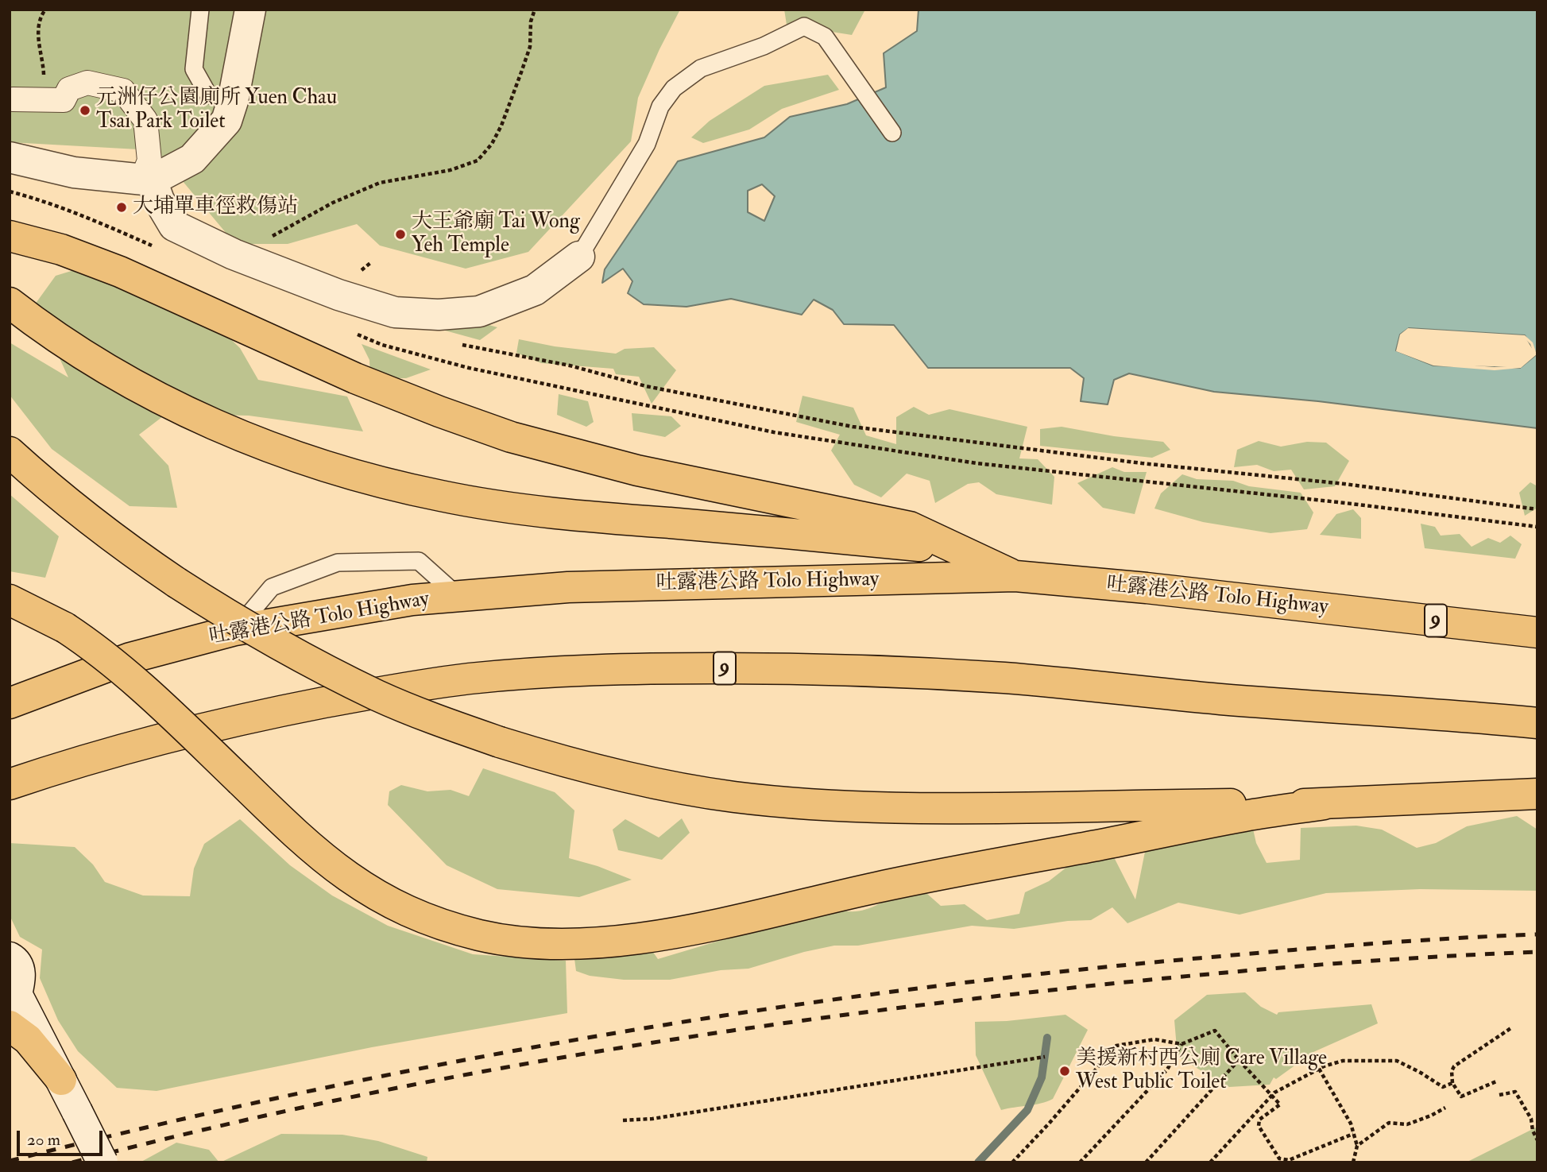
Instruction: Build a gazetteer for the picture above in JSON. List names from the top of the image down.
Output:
{
  "streets": {
    "highway": ["吐露港公路 Tolo Highway", "9"]
  },
  "places": [
    "元洲仔公園廁所 Yuen Chau Tsai Park Toilet",
    "大埔單車徑救傷站",
    "大王爺廟 Tai Wong Yeh Temple",
    "美援新村西公廁 Care Village West Public Toilet"
  ],
  "scale_bar": "20 m"
}
